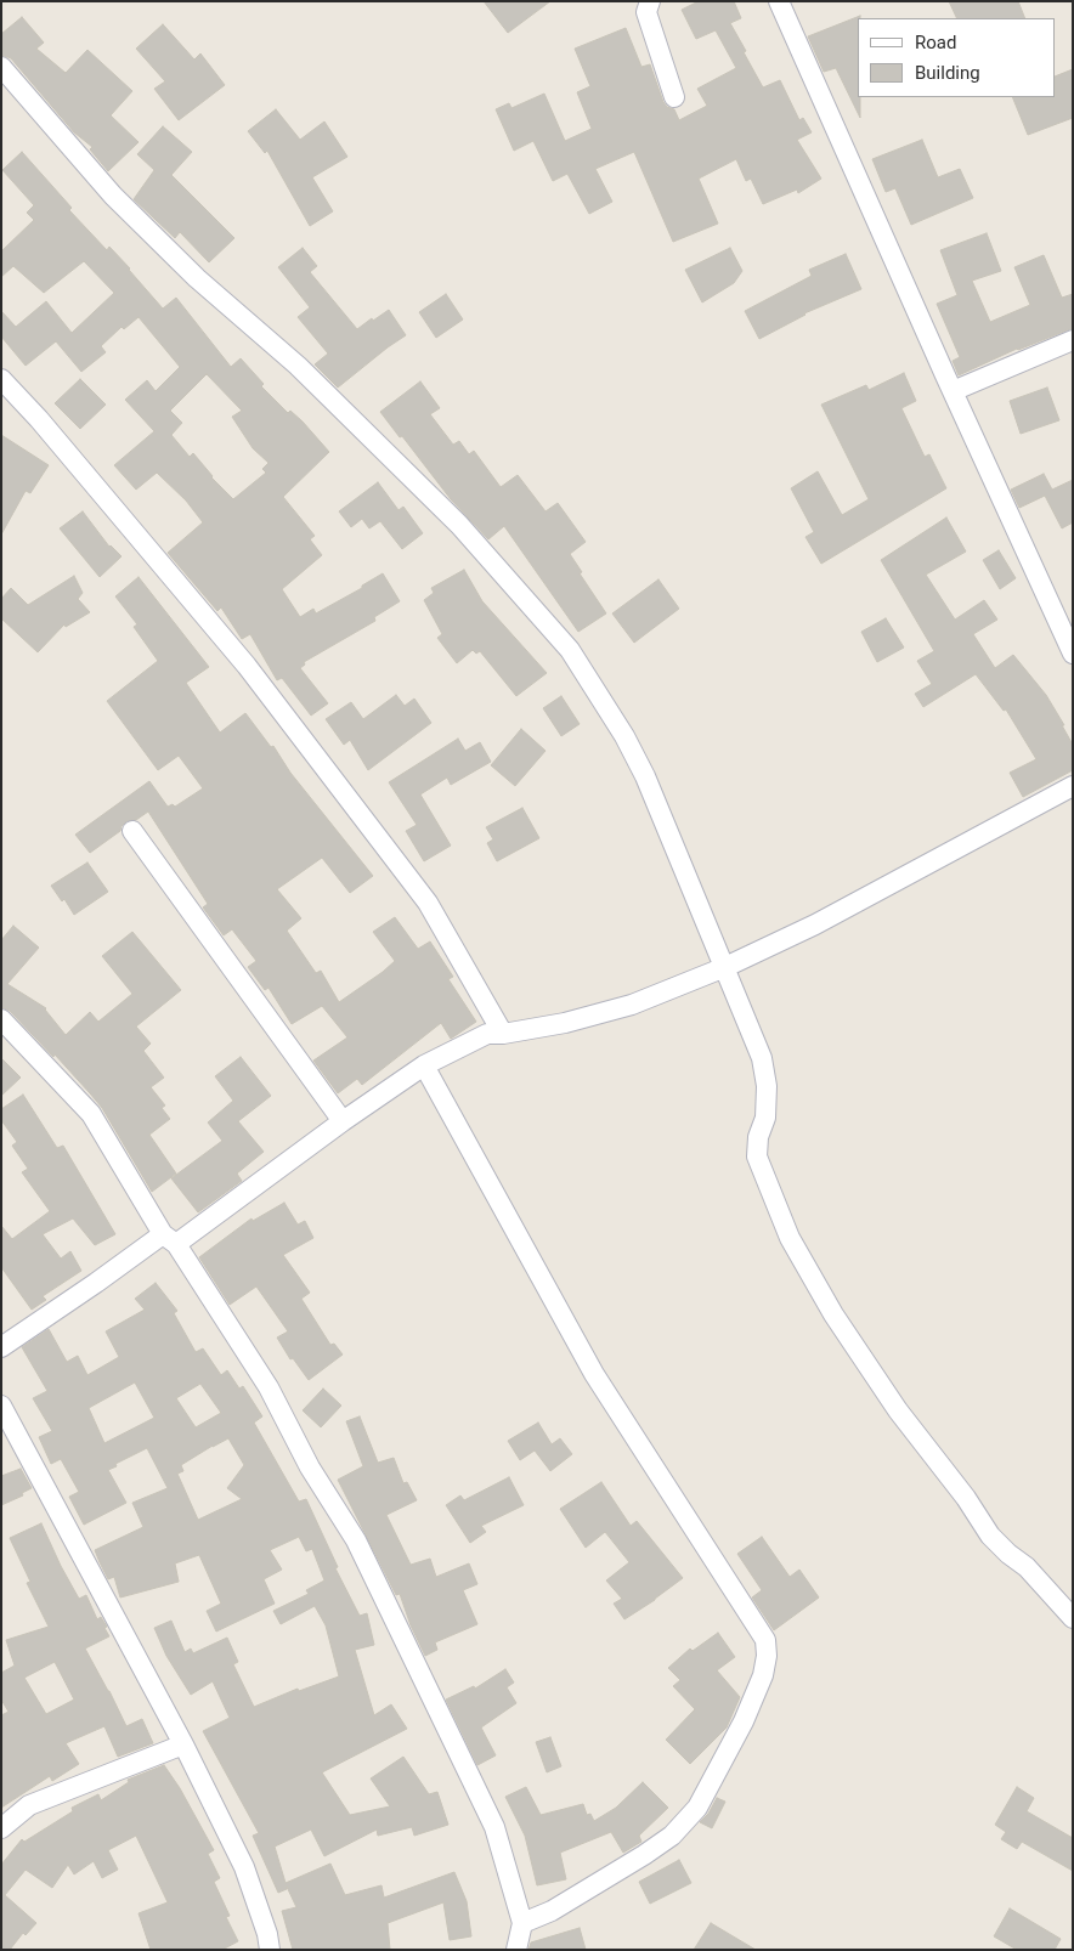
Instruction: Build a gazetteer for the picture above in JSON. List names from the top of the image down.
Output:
{
  "legend": ["Road", "Building"]
}
